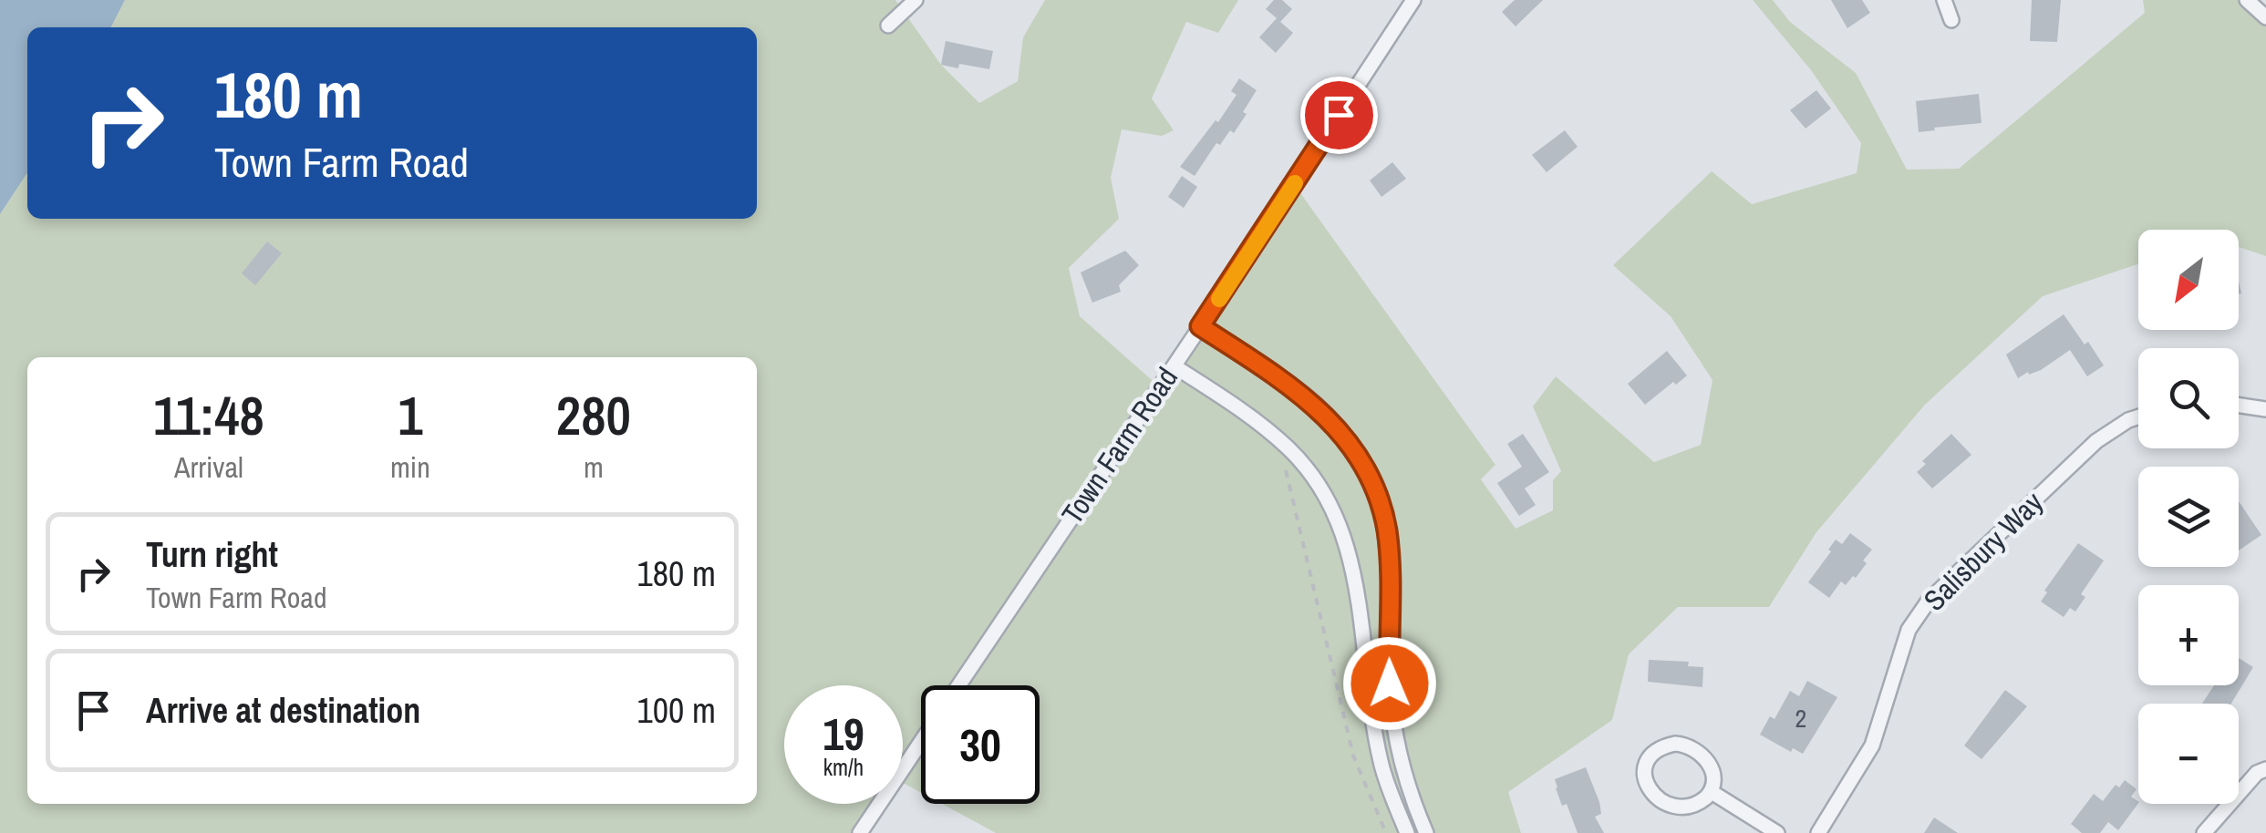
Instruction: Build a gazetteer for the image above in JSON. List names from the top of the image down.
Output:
{
  "streets": {
    "street": ["Town Farm Road", "Salisbury Way"]
  },
  "house_numbers": ["2"],
  "north": "bottom left",
  "page": {
    "turn": ["180 m", "Town Farm Road"],
    "map_buttons": ["+", "−"],
    "eta": [
      "11:48",
      "Arrival",
      "1",
      "min",
      "280",
      "m"
    ],
    "list": [
      {
        "name": "Turn right",
        "note": "Town Farm Road",
        "value": "180 m"
      },
      {
        "name": "Arrive at destination",
        "value": "100 m"
      }
    ],
    "speed": "19 km/h",
    "limit": "30"
  }
}
